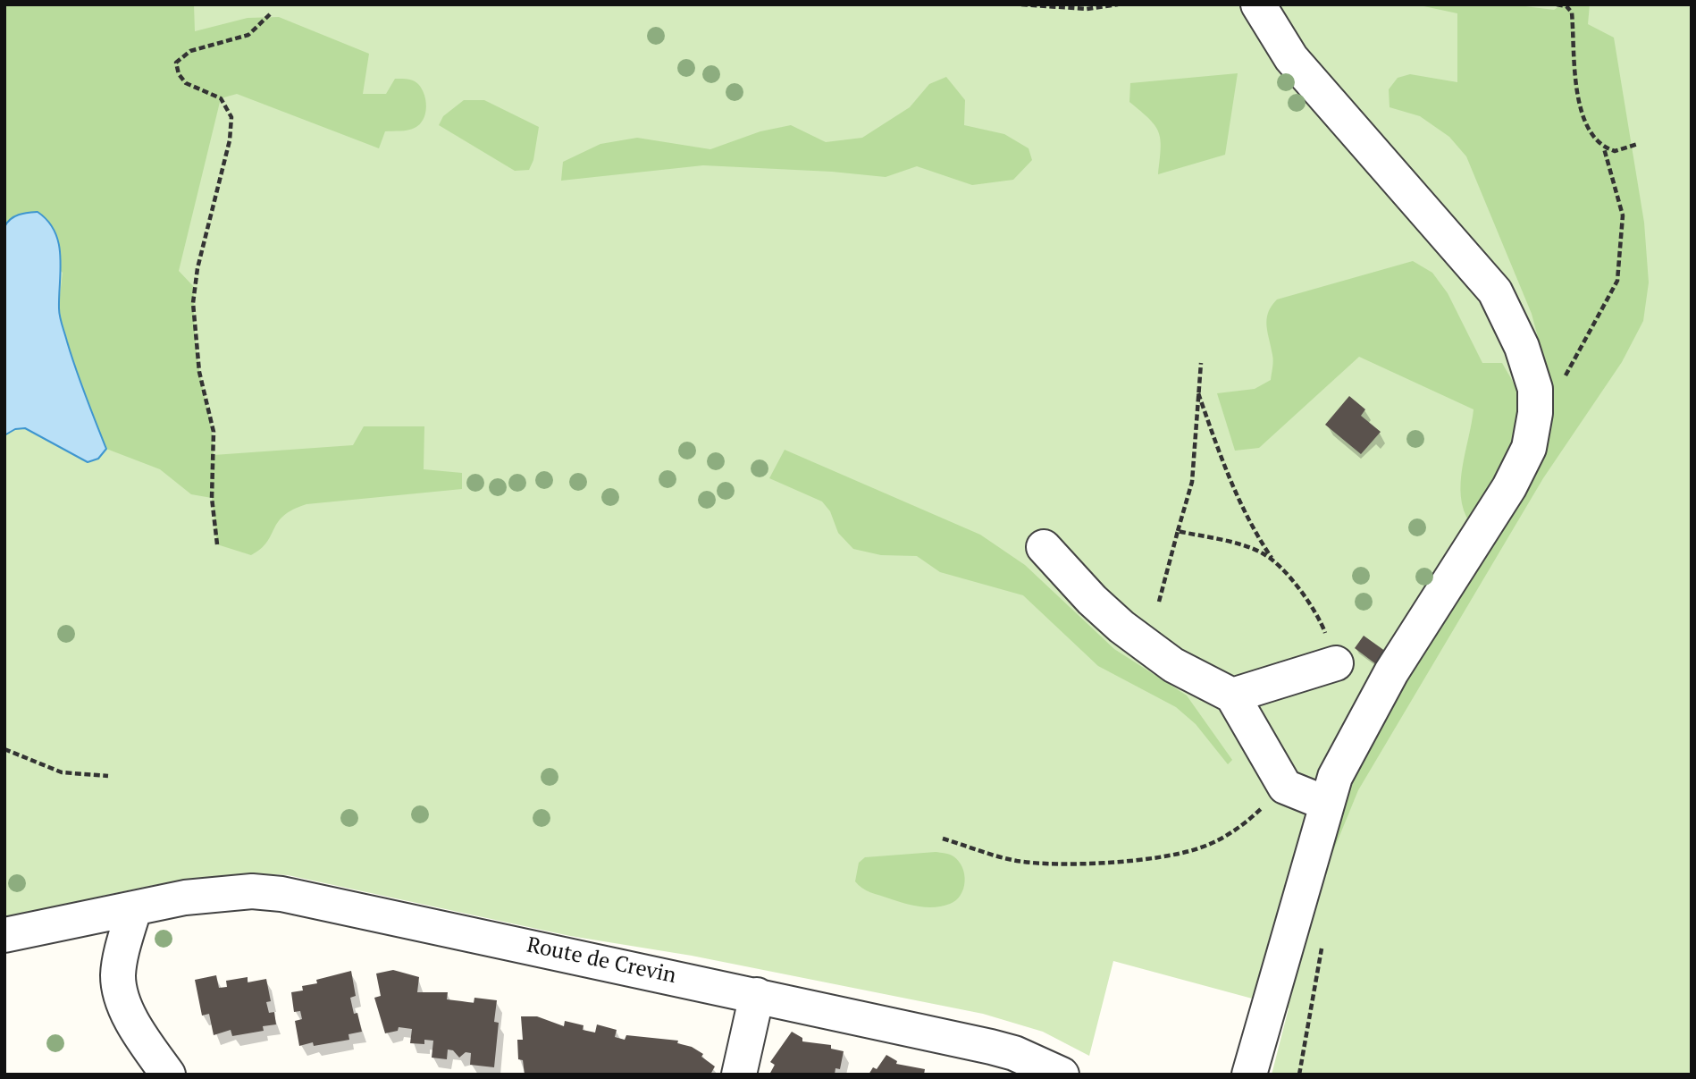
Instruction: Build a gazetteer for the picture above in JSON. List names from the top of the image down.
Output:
{
  "streets": {
    "street": ["Route de Crevin"]
  }
}
